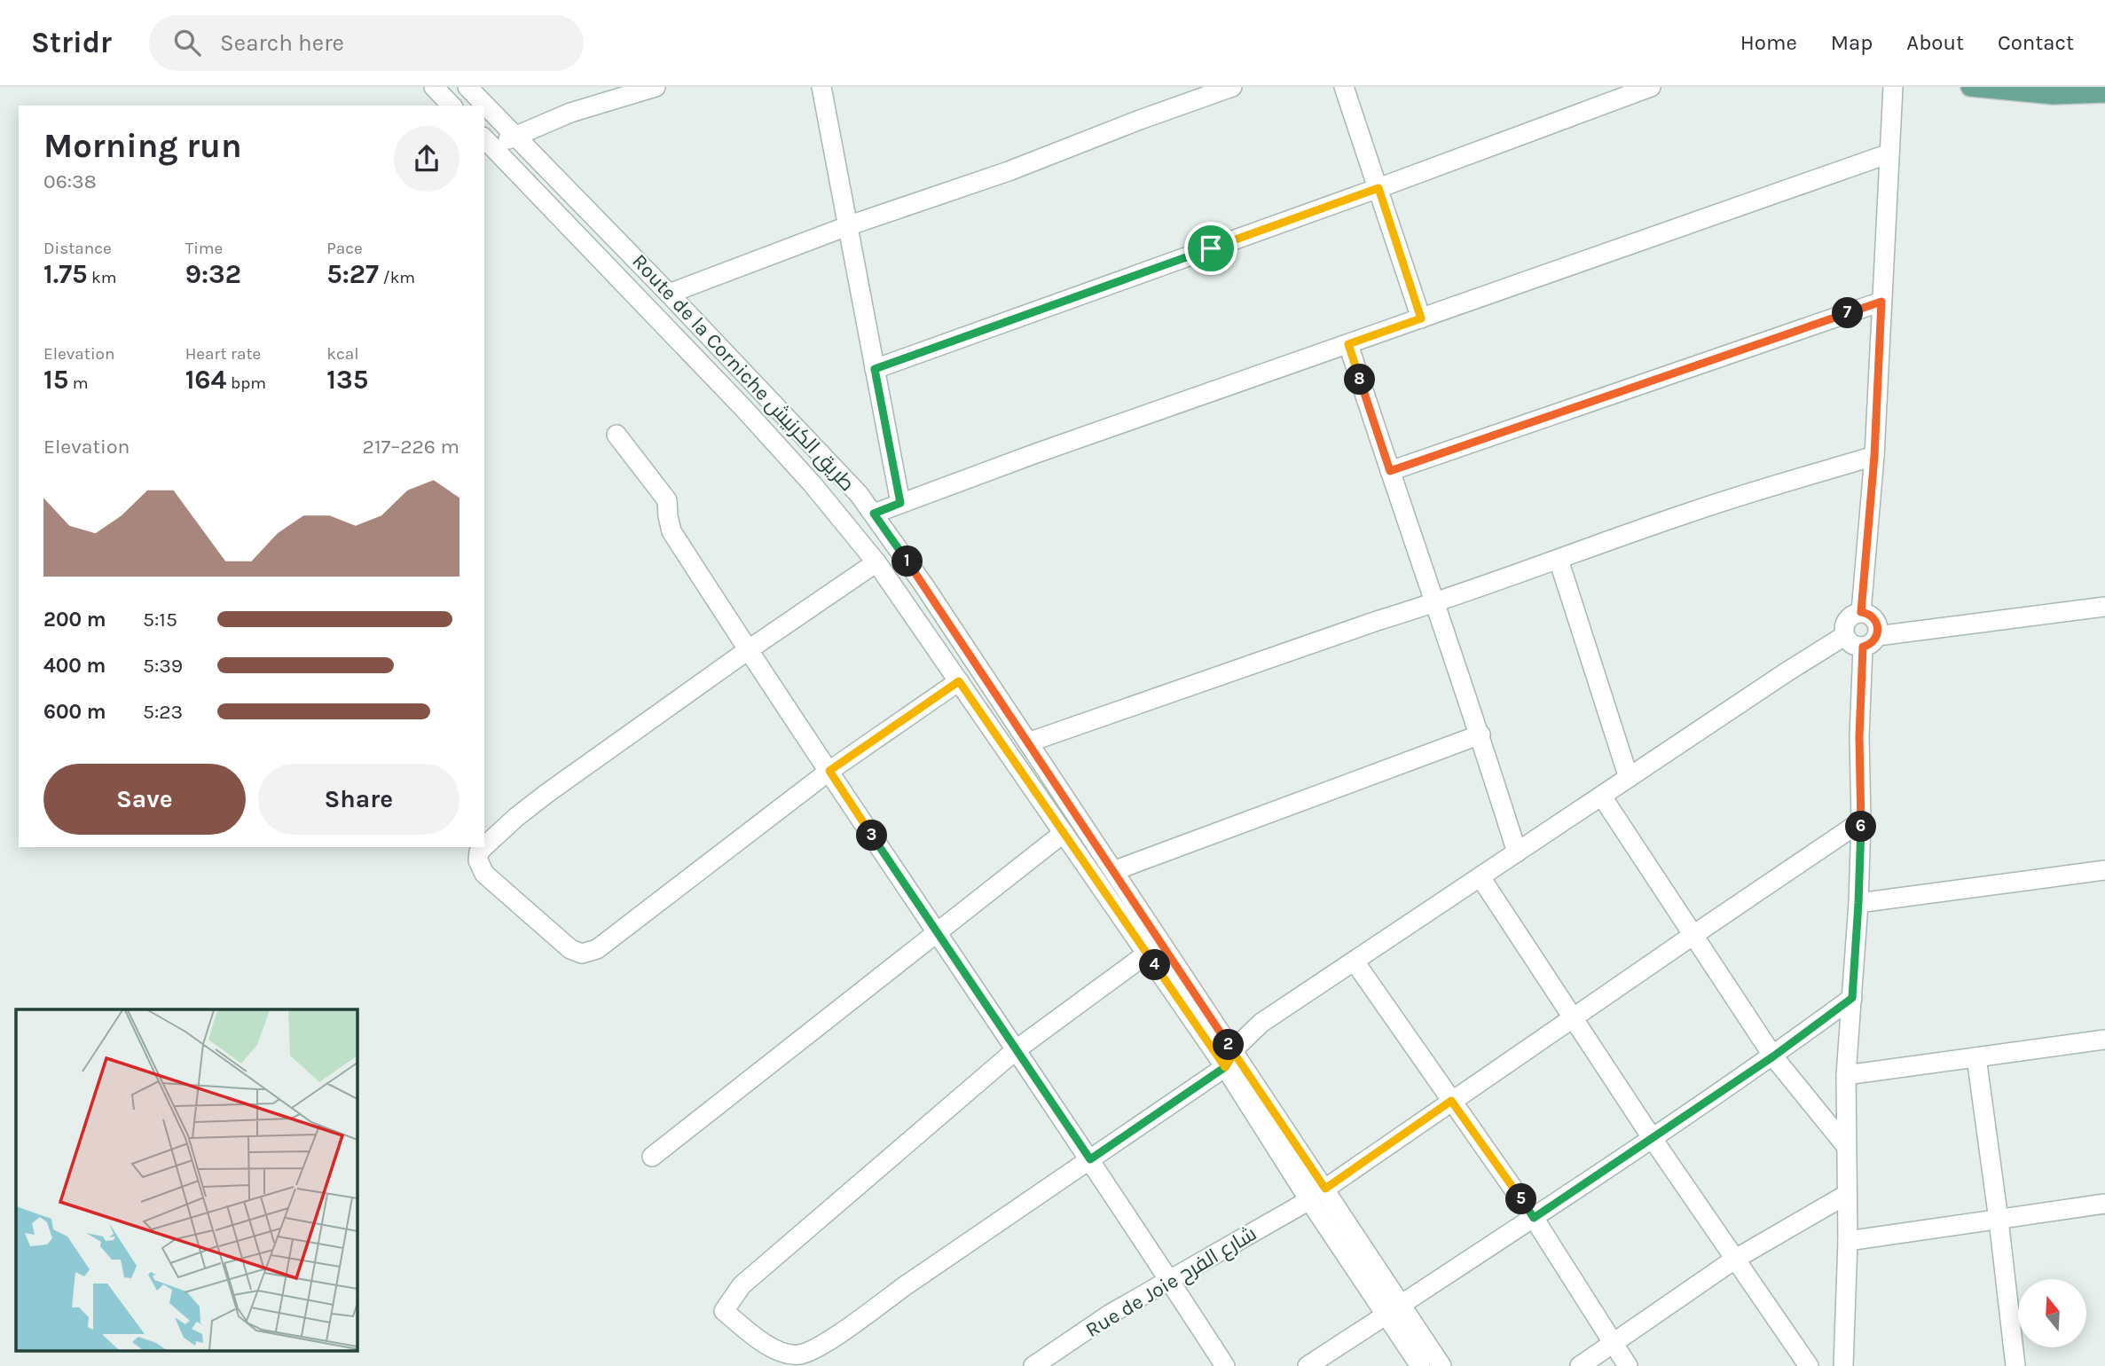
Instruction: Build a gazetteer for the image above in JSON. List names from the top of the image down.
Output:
{
  "streets": {
    "street": ["Route de la Corniche طريق الكرنيش", "Rue de Joie شارع الفرح"]
  },
  "crossings": [
    ["Route de la Corniche طريق الكرنيش", "Rue de Joie شارع الفرح"]
  ],
  "north": "top",
  "page": {
    "header": "Stridr",
    "search": "Search here",
    "nav": [
      "Home",
      "Map",
      "About",
      "Contact"
    ],
    "heading": ["Morning run", "06:38"],
    "stats": [
      ["Distance", "1.75 km"],
      ["Time", "9:32"],
      ["Pace", "5:27 /km"],
      ["Elevation", "15 m"],
      ["Heart rate", "164 bpm"],
      ["kcal", "135"]
    ],
    "pins": [
      "7",
      "8",
      "1",
      "6",
      "3",
      "4",
      "2",
      "5"
    ],
    "chart": ["Elevation", "217–226 m"],
    "list": [
      {
        "name": "200 m",
        "note": "5:15"
      },
      {
        "name": "400 m",
        "note": "5:39"
      },
      {
        "name": "600 m",
        "note": "5:23"
      }
    ],
    "buttons": ["Save", "Share"]
  }
}
